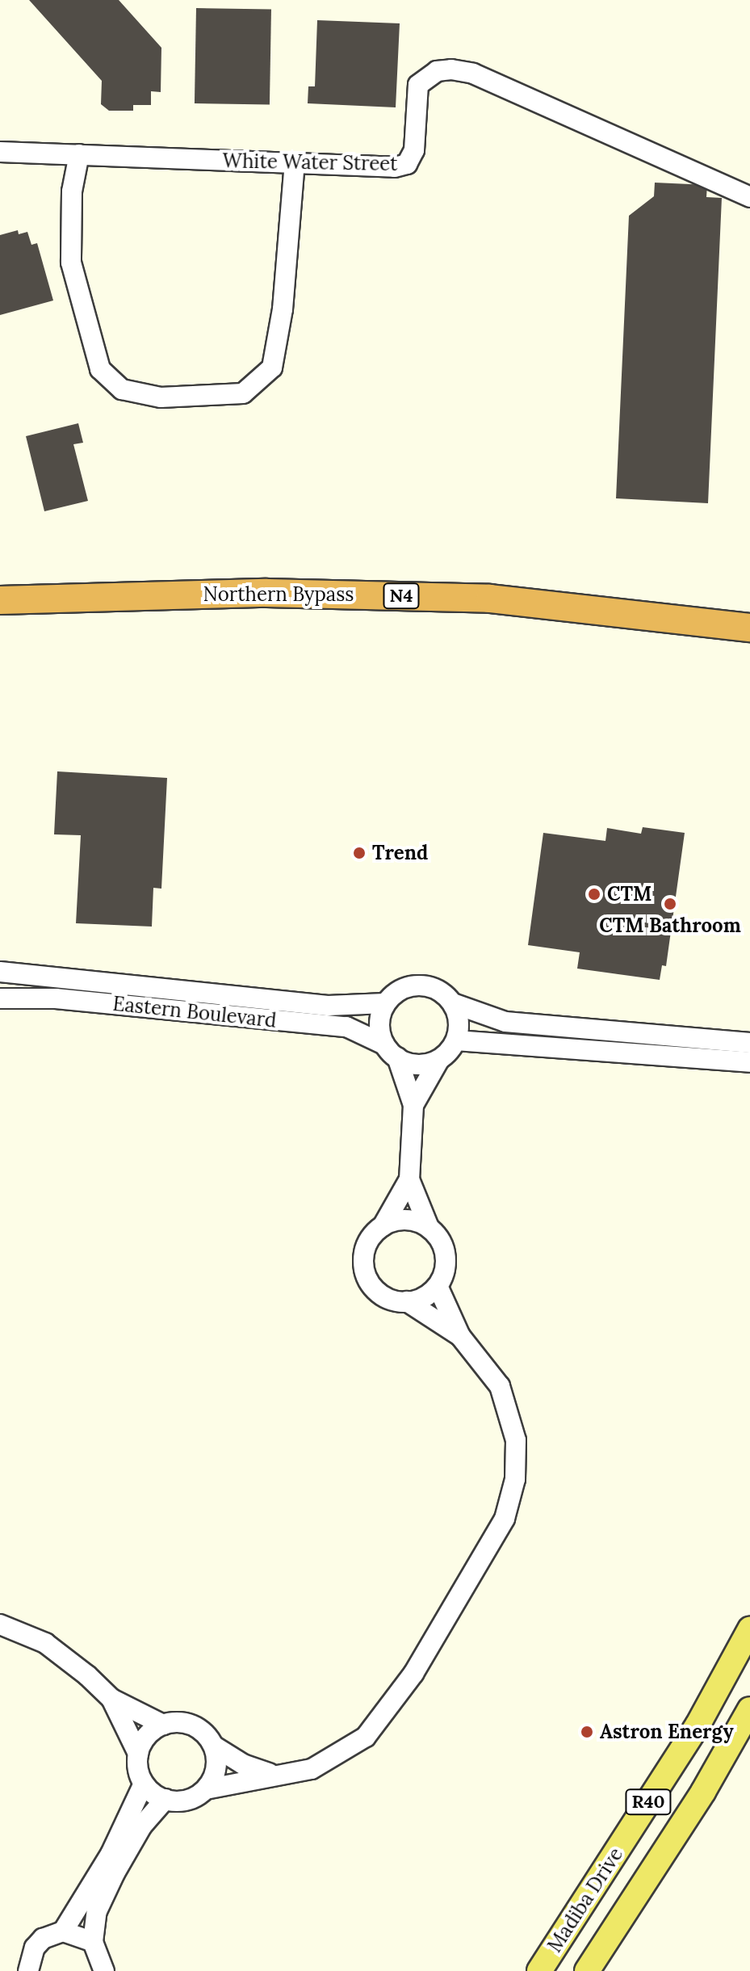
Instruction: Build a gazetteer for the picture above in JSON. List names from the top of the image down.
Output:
{
  "streets": {
    "highway": ["Northern Bypass", "N4"],
    "main road": ["R40", "Madiba Drive"],
    "street": ["White Water Street", "Eastern Boulevard"]
  },
  "places": [
    "Trend",
    "CTM",
    "CTM Bathroom",
    "Astron Energy"
  ]
}
